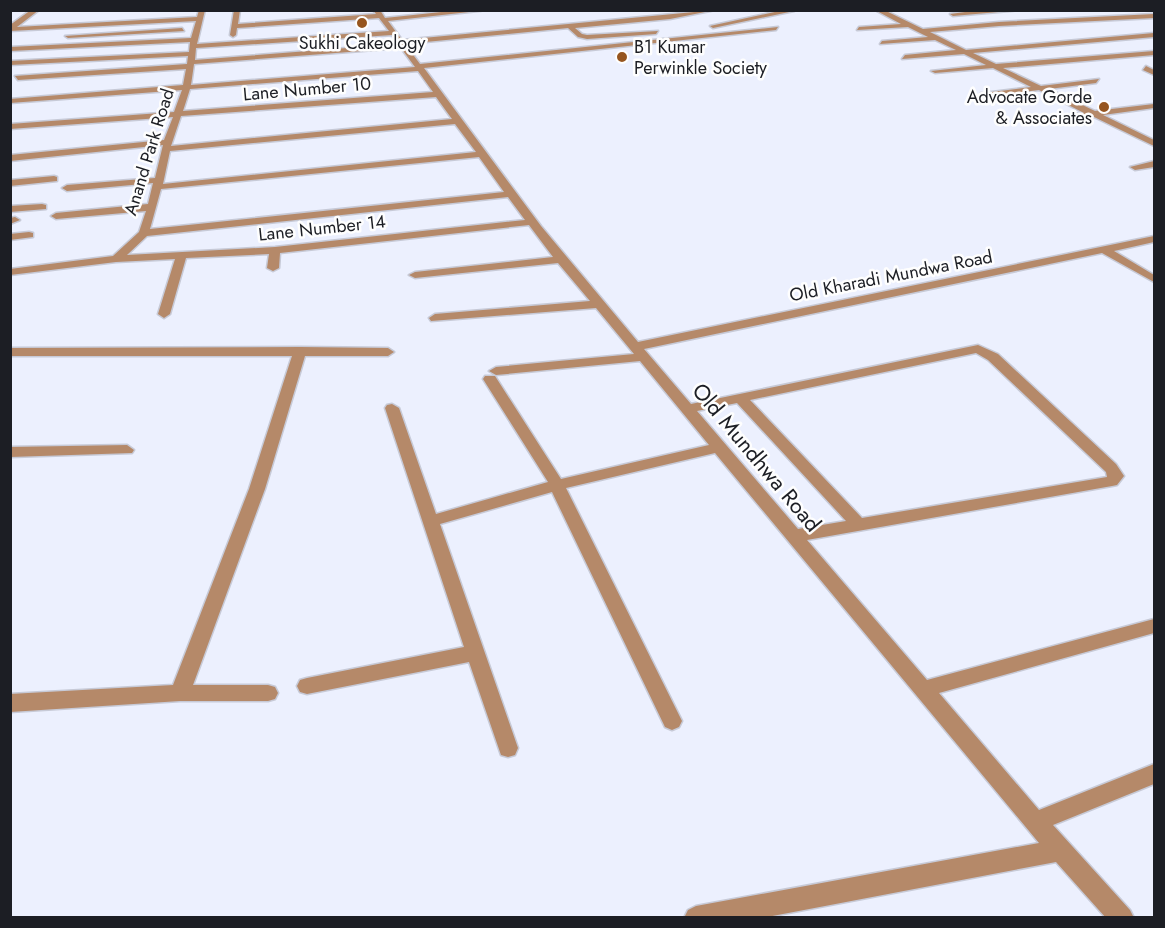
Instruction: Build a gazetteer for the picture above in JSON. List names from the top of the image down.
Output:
{
  "streets": {
    "street": [
      "Lane Number 10",
      "Anand Park Road",
      "Lane Number 14",
      "Old Kharadi Mundwa Road",
      "Old Mundhwa Road"
    ]
  },
  "crossings": [
    ["Lane Number 10", "Anand Park Road"],
    ["Lane Number 10", "Old Mundhwa Road"],
    ["Anand Park Road", "Lane Number 14"],
    ["Lane Number 14", "Old Mundhwa Road"],
    ["Old Kharadi Mundwa Road", "Old Mundhwa Road"]
  ],
  "places": ["Sukhi Cakeology", "B1 Kumar Perwinkle Society", "Advocate Gorde & Associates"]
}
